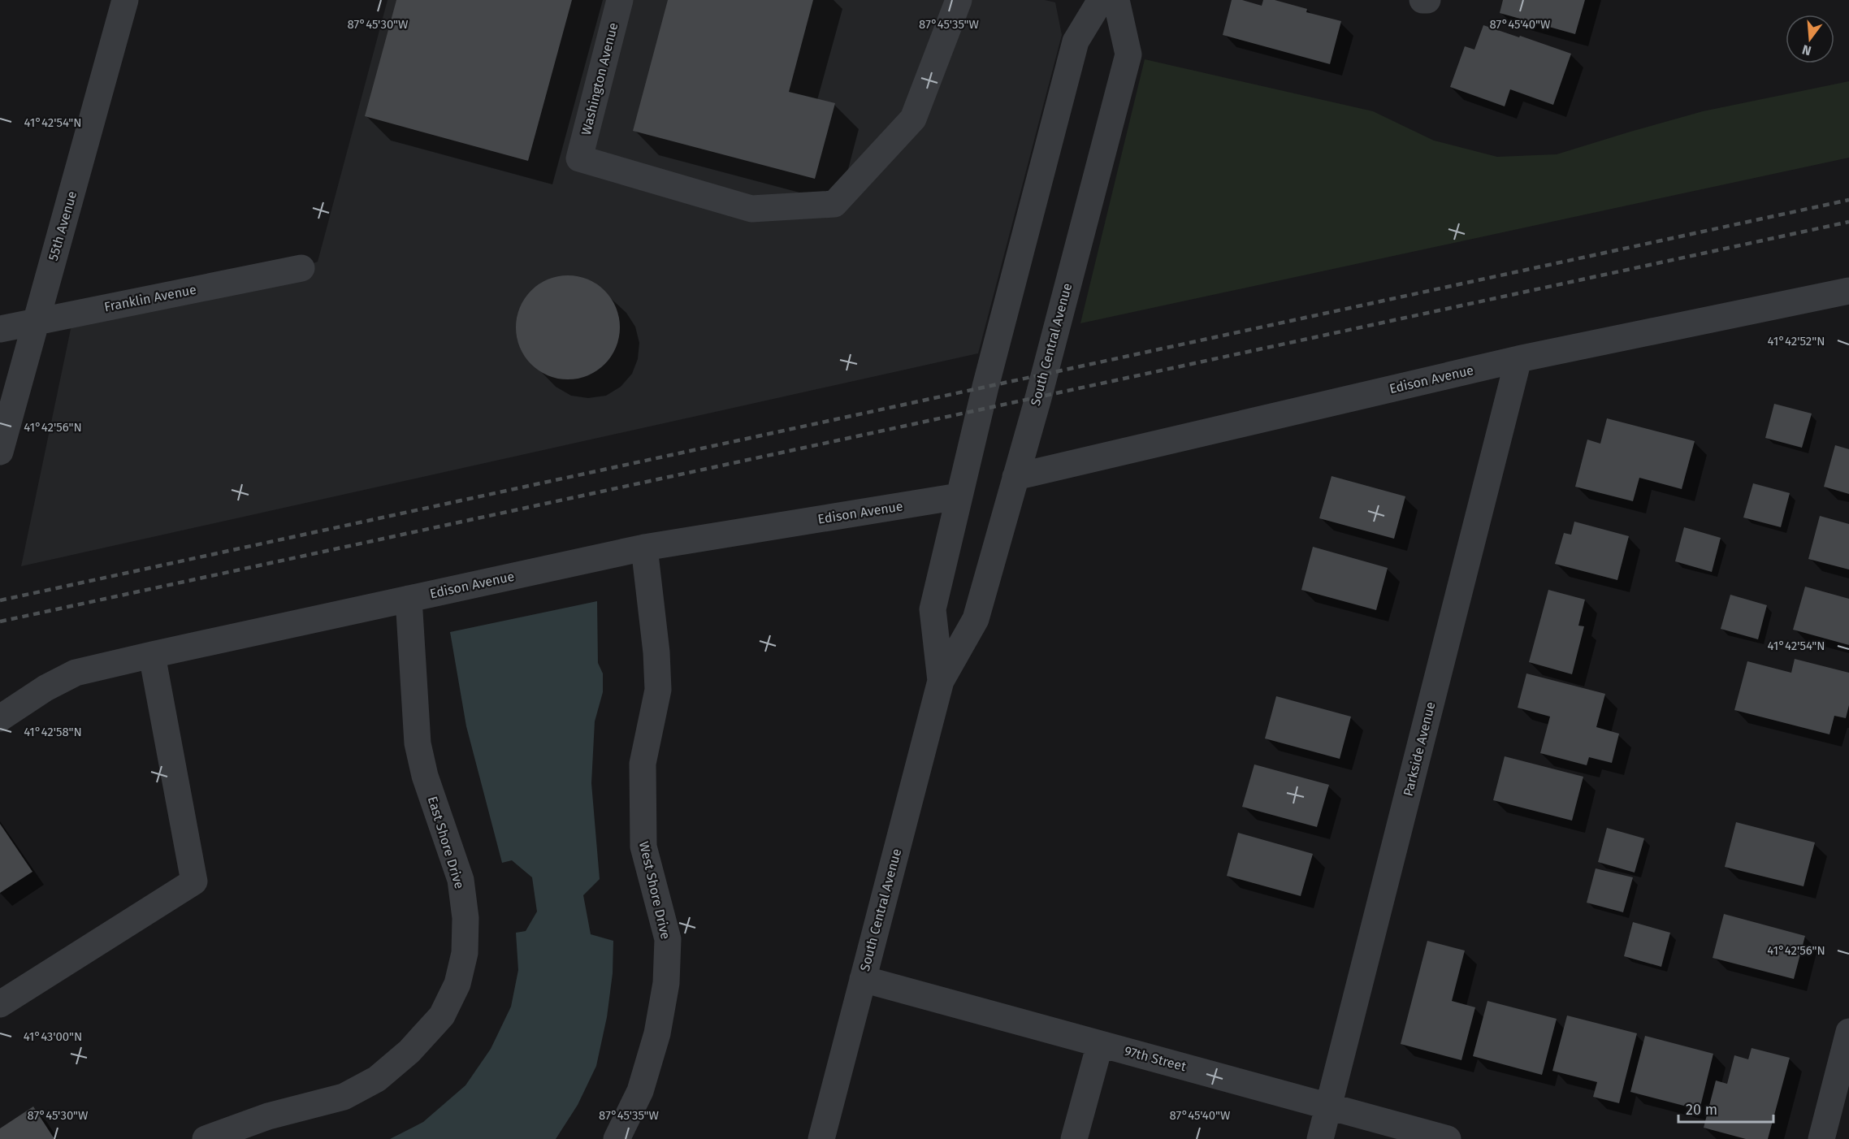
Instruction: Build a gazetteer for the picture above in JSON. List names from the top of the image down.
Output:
{
  "streets": {
    "street": [
      "Washington Avenue",
      "55th Avenue",
      "Franklin Avenue",
      "South Central Avenue",
      "Edison Avenue",
      "Parkside Avenue",
      "East Shore Drive",
      "West Shore Drive",
      "97th Street"
    ]
  },
  "crossings": [
    ["55th Avenue", "Franklin Avenue"],
    ["South Central Avenue", "Edison Avenue"],
    ["South Central Avenue", "97th Street"],
    ["Edison Avenue", "Parkside Avenue"],
    ["Edison Avenue", "East Shore Drive"],
    ["Edison Avenue", "West Shore Drive"],
    ["Parkside Avenue", "97th Street"]
  ],
  "scale_bar": "20 m",
  "north": "bottom",
  "coordinates": [
    "87°45'30\"W",
    "87°45'35\"W",
    "87°45'40\"W",
    "41°42'54\"N",
    "41°42'52\"N",
    "41°42'56\"N",
    "41°42'58\"N",
    "41°43'00\"N"
  ]
}
